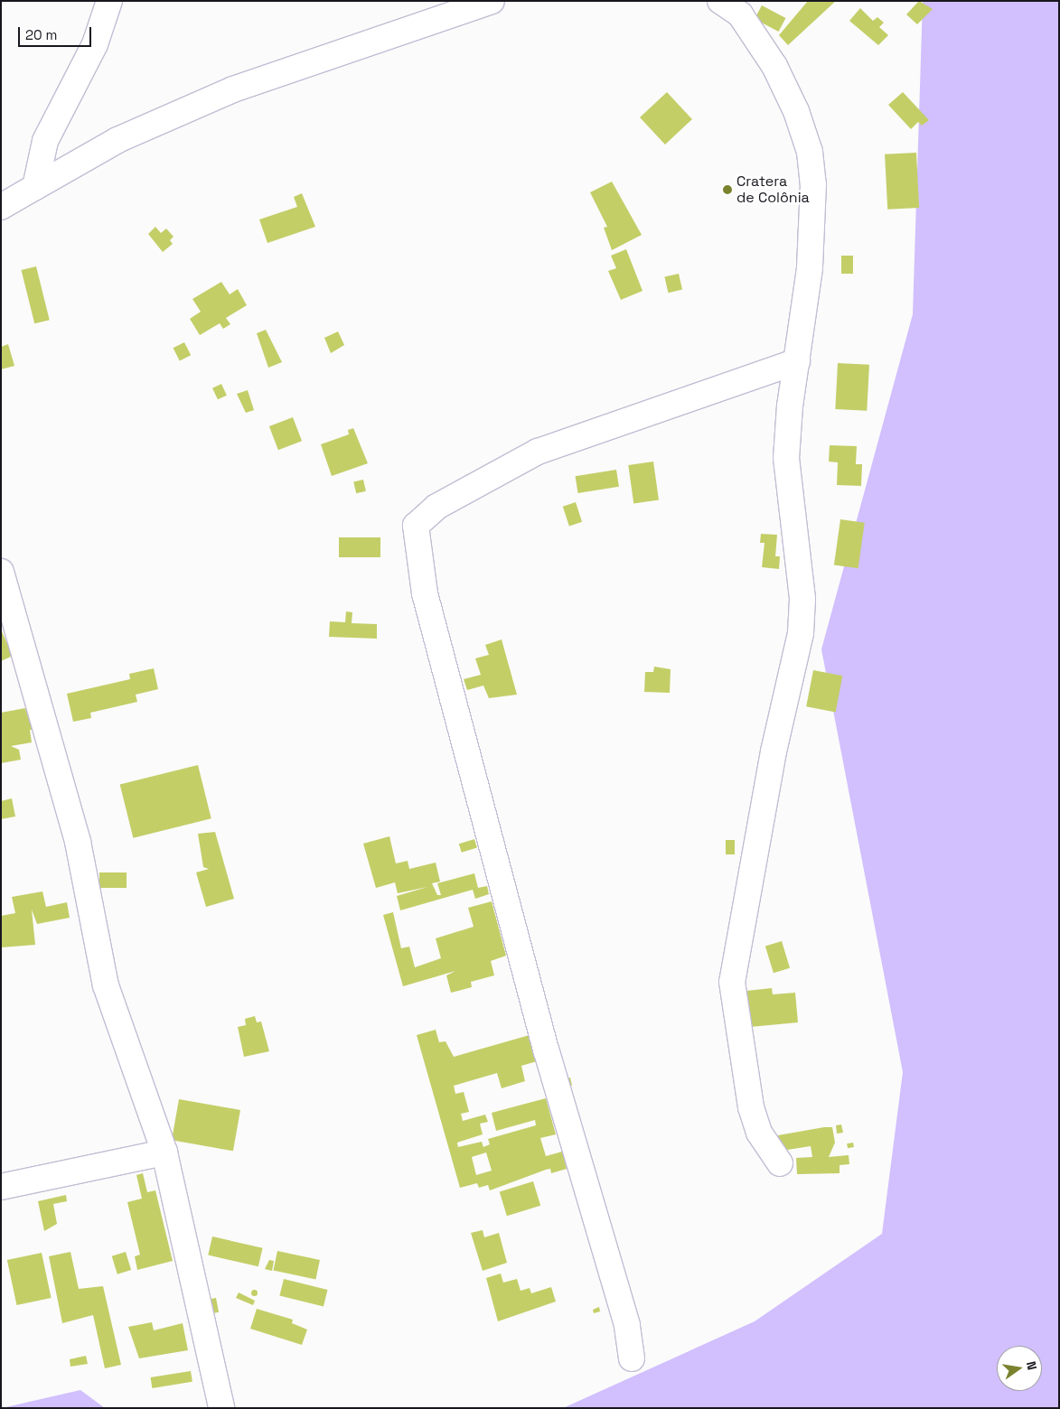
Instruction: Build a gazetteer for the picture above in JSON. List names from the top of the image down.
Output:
{
  "places": ["Cratera de Colônia"],
  "scale_bar": "20 m",
  "north": "right"
}
